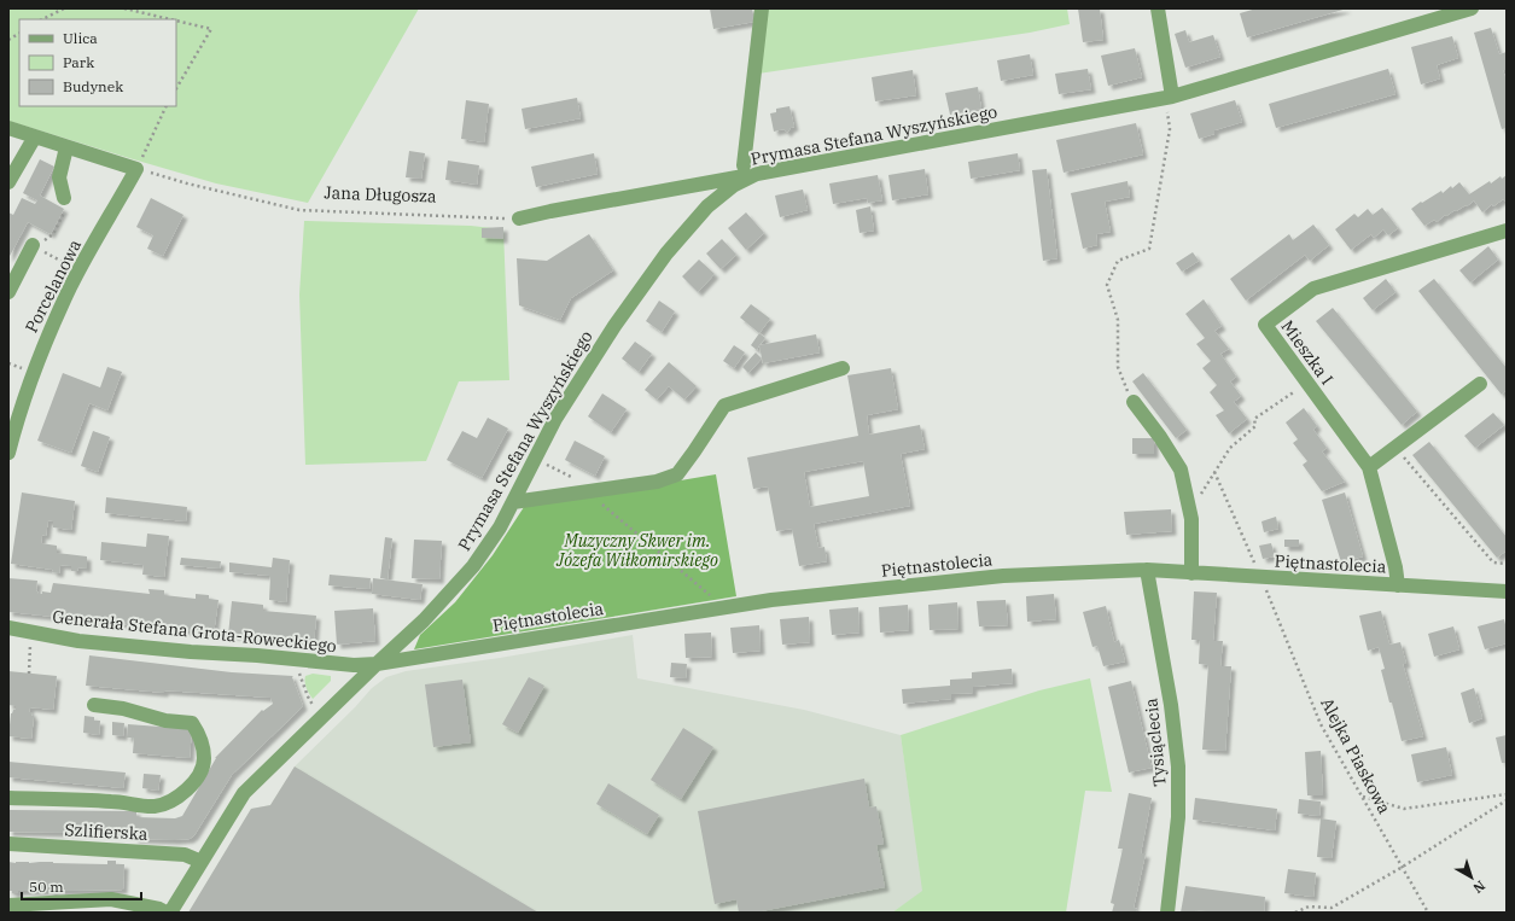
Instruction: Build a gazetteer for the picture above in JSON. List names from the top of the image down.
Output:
{
  "streets": {
    "street": [
      "Prymasa Stefana Wyszyńskiego",
      "Porcelanowa",
      "Mieszka I",
      "Piętnastolecia",
      "Generała Stefana Grota-Roweckiego",
      "Tysiąclecia",
      "Szlifierska"
    ],
    "path": ["Jana Długosza", "Alejka Piaskowa"]
  },
  "crossings": [
    ["Prymasa Stefana Wyszyńskiego", "Piętnastolecia"],
    ["Prymasa Stefana Wyszyńskiego", "Generała Stefana Grota-Roweckiego"],
    ["Prymasa Stefana Wyszyńskiego", "Szlifierska"],
    ["Jana Długosza", "Porcelanowa"],
    ["Mieszka I", "Piętnastolecia"],
    ["Piętnastolecia", "Generała Stefana Grota-Roweckiego"],
    ["Piętnastolecia", "Tysiąclecia"],
    ["Piętnastolecia", "Alejka Piaskowa"]
  ],
  "parks": ["Muzyczny Skwer im. Józefa Wiłkomirskiego"],
  "legend": ["Ulica", "Park", "Budynek"],
  "scale_bar": "50 m",
  "north": "bottom right"
}
